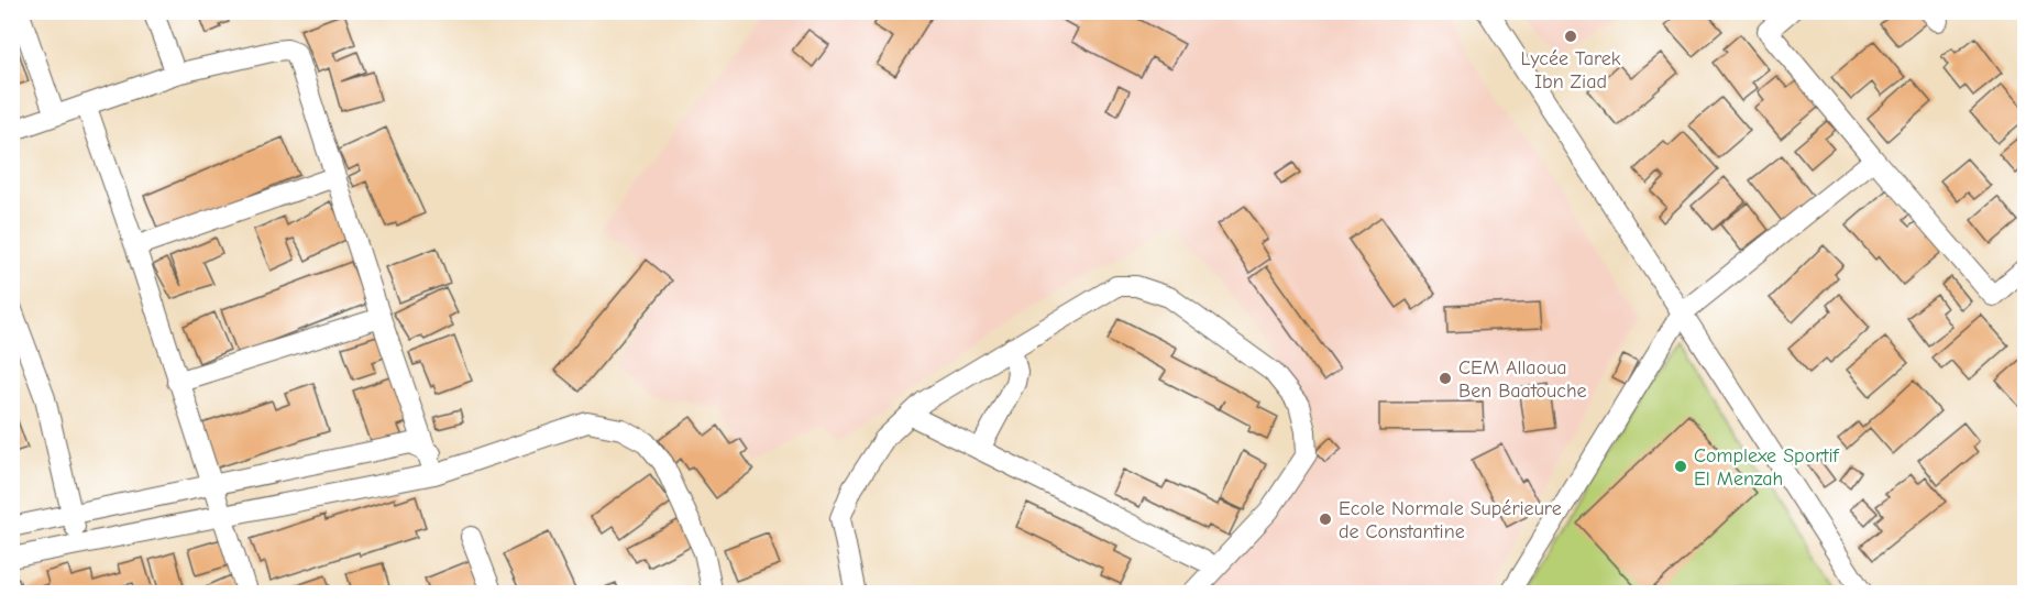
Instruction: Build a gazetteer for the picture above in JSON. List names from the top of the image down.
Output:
{
  "places": [
    "Lycée Tarek Ibn Ziad",
    "CEM Allaoua Ben Baatouche",
    "Complexe Sportif El Menzah",
    "Ecole Normale Supérieure de Constantine"
  ]
}
